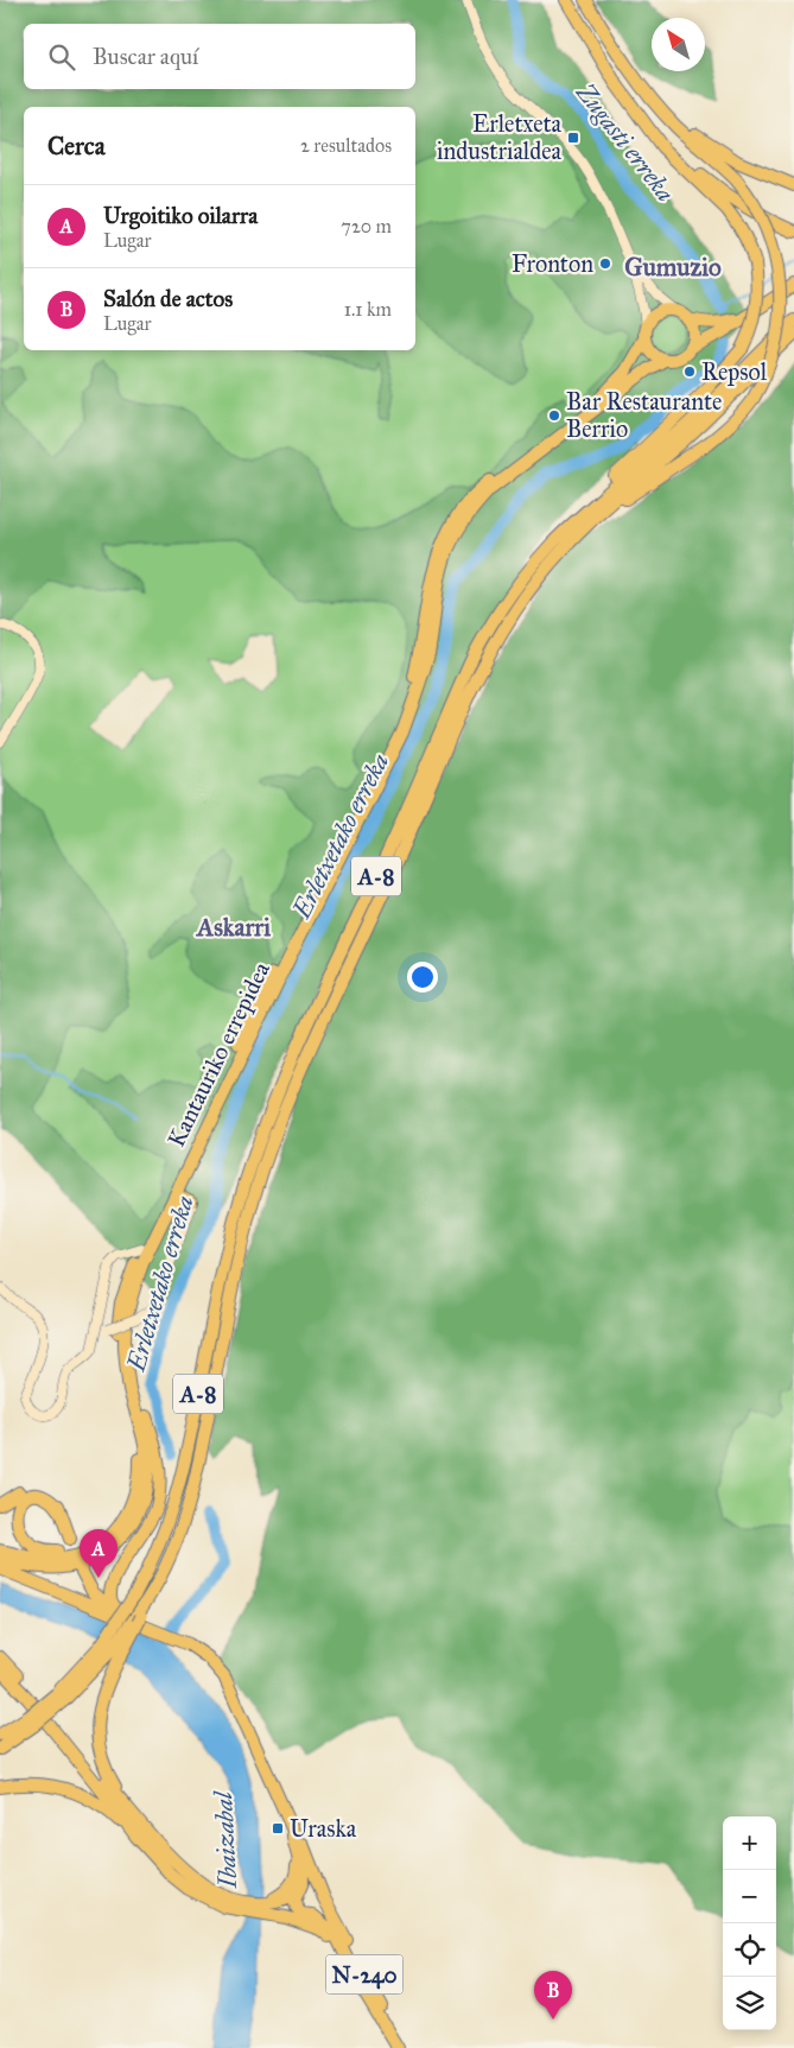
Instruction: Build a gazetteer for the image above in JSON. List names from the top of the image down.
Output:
{
  "streets": {
    "highway": ["A-8", "Kantauriko errepidea", "N-240"]
  },
  "crossings": [
    ["A-8", "N-240"]
  ],
  "districts": ["Gumuzio", "Askarri"],
  "water": ["Zugasti erreka", "Erletxetako erreka", "Ibaizabal"],
  "places": {
    "transit": ["Erletxeta industrialdea", "Uraska"],
    "other": ["Fronton", "Repsol", "Bar Restaurante Berrio"]
  },
  "north": "top left",
  "page": {
    "search": "Buscar aquí",
    "heading": ["Cerca", "2 resultados"],
    "list": [
      {
        "mark": "A",
        "name": "Urgoitiko oilarra",
        "note": "Lugar",
        "value": "720 m"
      },
      {
        "mark": "B",
        "name": "Salón de actos",
        "note": "Lugar",
        "value": "1.1 km"
      }
    ],
    "pins": ["A", "B"],
    "map_buttons": ["+", "−"]
  }
}
